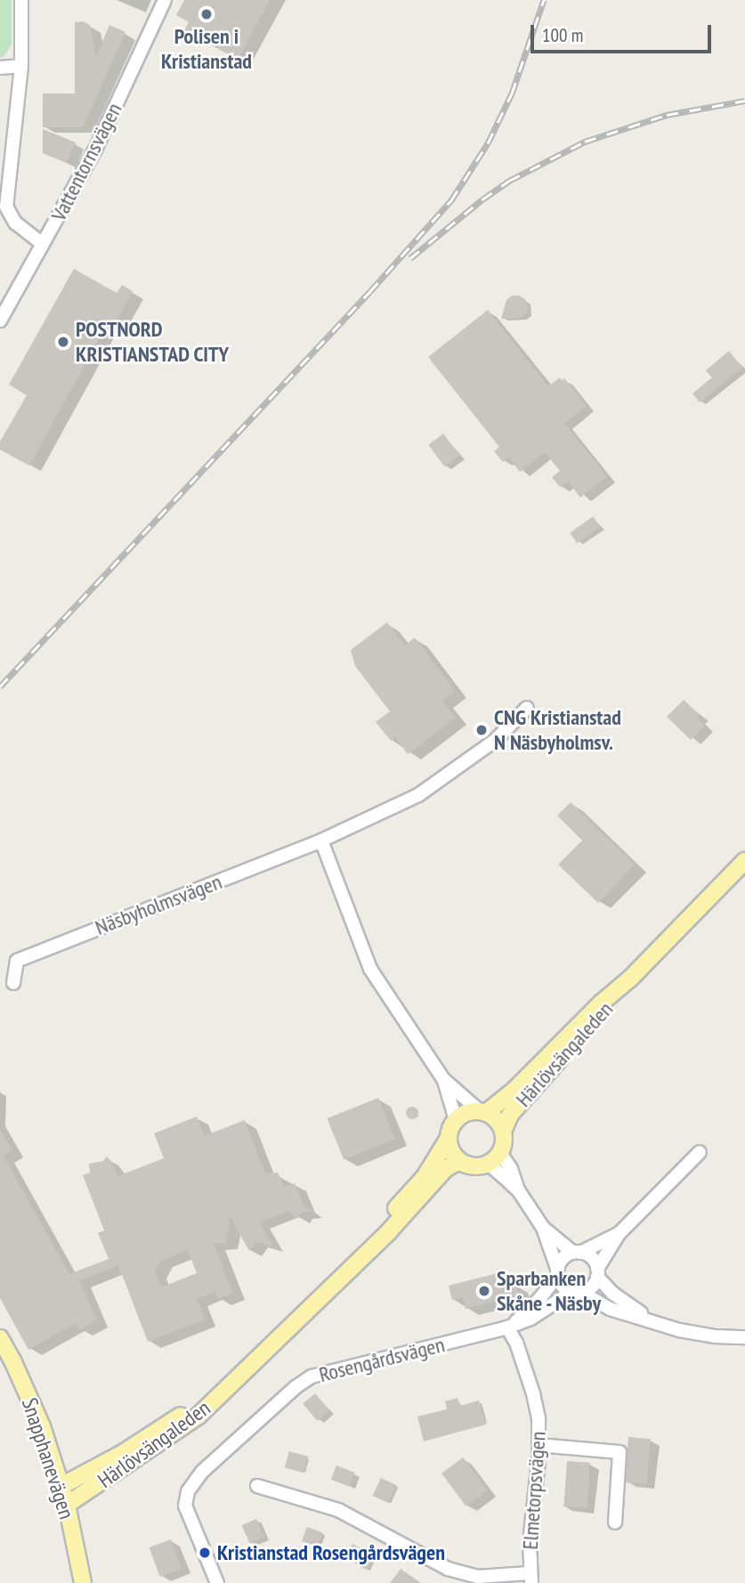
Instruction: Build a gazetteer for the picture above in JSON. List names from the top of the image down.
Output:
{
  "streets": {
    "main road": ["Härlövsängaleden", "Snapphanevägen"],
    "street": [
      "Vattentornsvägen",
      "Näsbyholmsvägen",
      "Rosengårdsvägen",
      "Elmetorpsvägen"
    ]
  },
  "crossings": [
    ["Härlövsängaleden", "Snapphanevägen"],
    ["Rosengårdsvägen", "Elmetorpsvägen"]
  ],
  "places": [
    "Polisen i Kristianstad",
    "POSTNORD KRISTIANSTAD CITY",
    "CNG Kristianstad N Näsbyholmsv.",
    "Sparbanken Skåne - Näsby",
    "Kristianstad Rosengårdsvägen"
  ],
  "scale_bar": "100 m"
}
